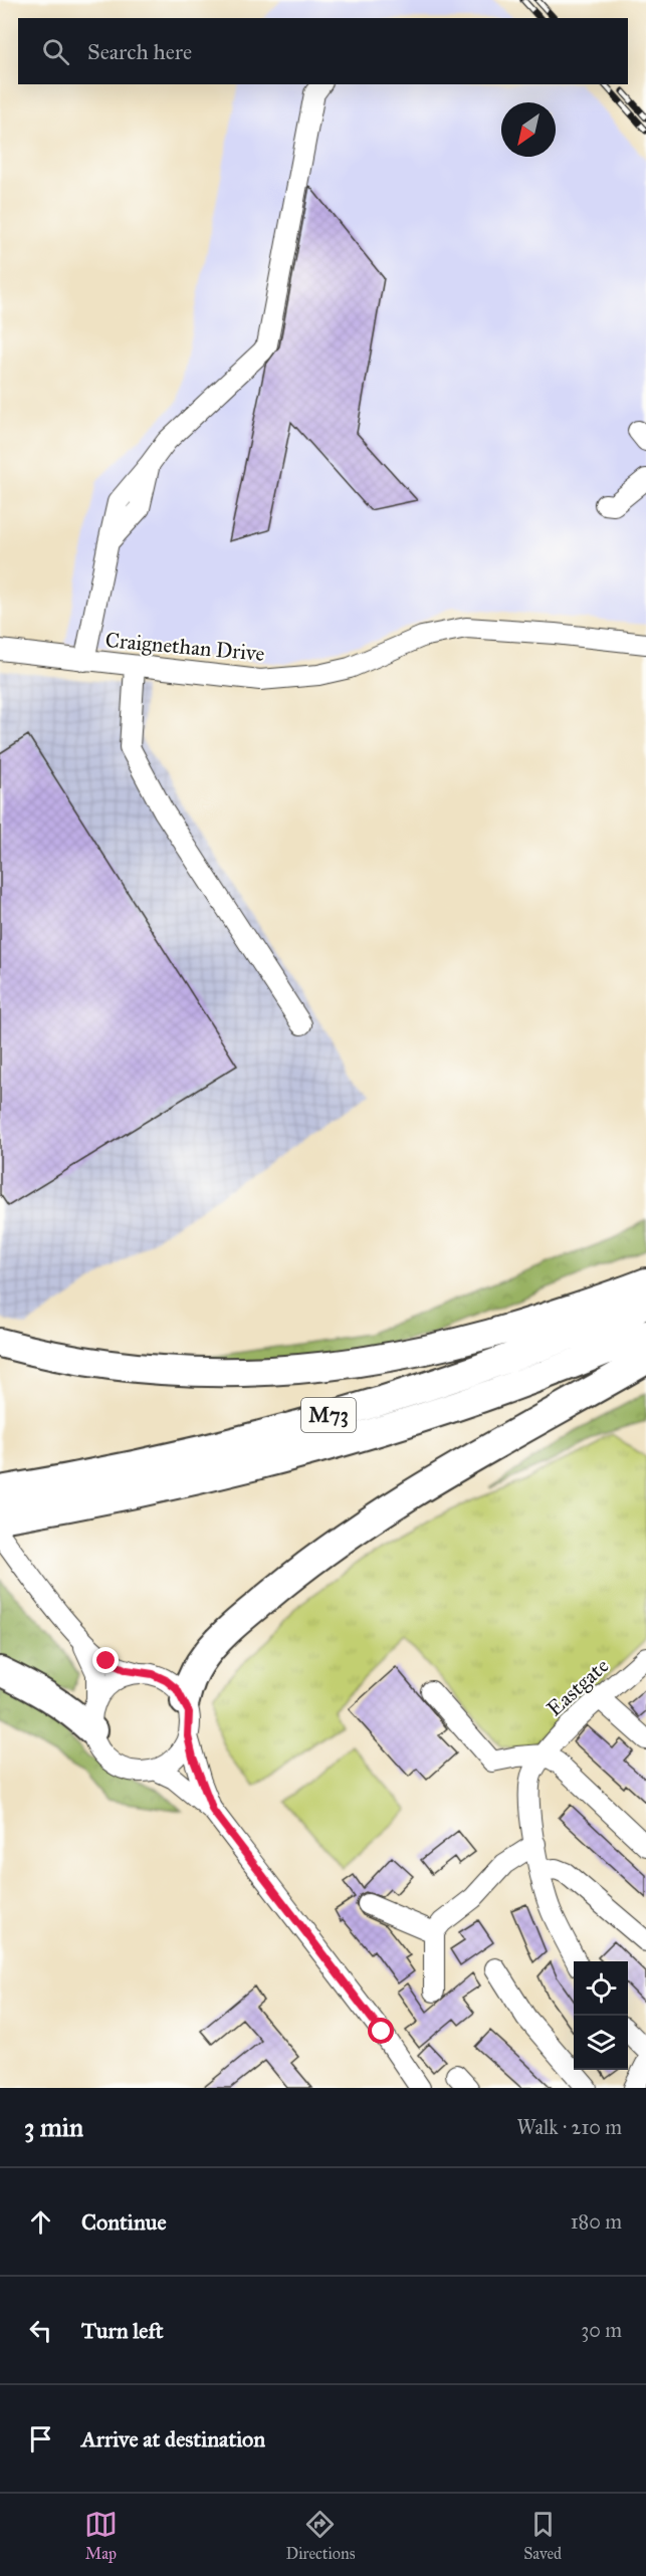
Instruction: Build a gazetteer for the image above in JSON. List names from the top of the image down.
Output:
{
  "streets": {
    "highway": ["M73"],
    "street": ["Craignethan Drive", "Eastgate"]
  },
  "north": "bottom left",
  "page": {
    "search": "Search here",
    "heading": ["3 min", "Walk · 210 m"],
    "list": [
      ["Continue", "180 m"],
      ["Turn left", "30 m"],
      "Arrive at destination"
    ],
    "nav": ["Map", "Directions", "Saved"]
  }
}
